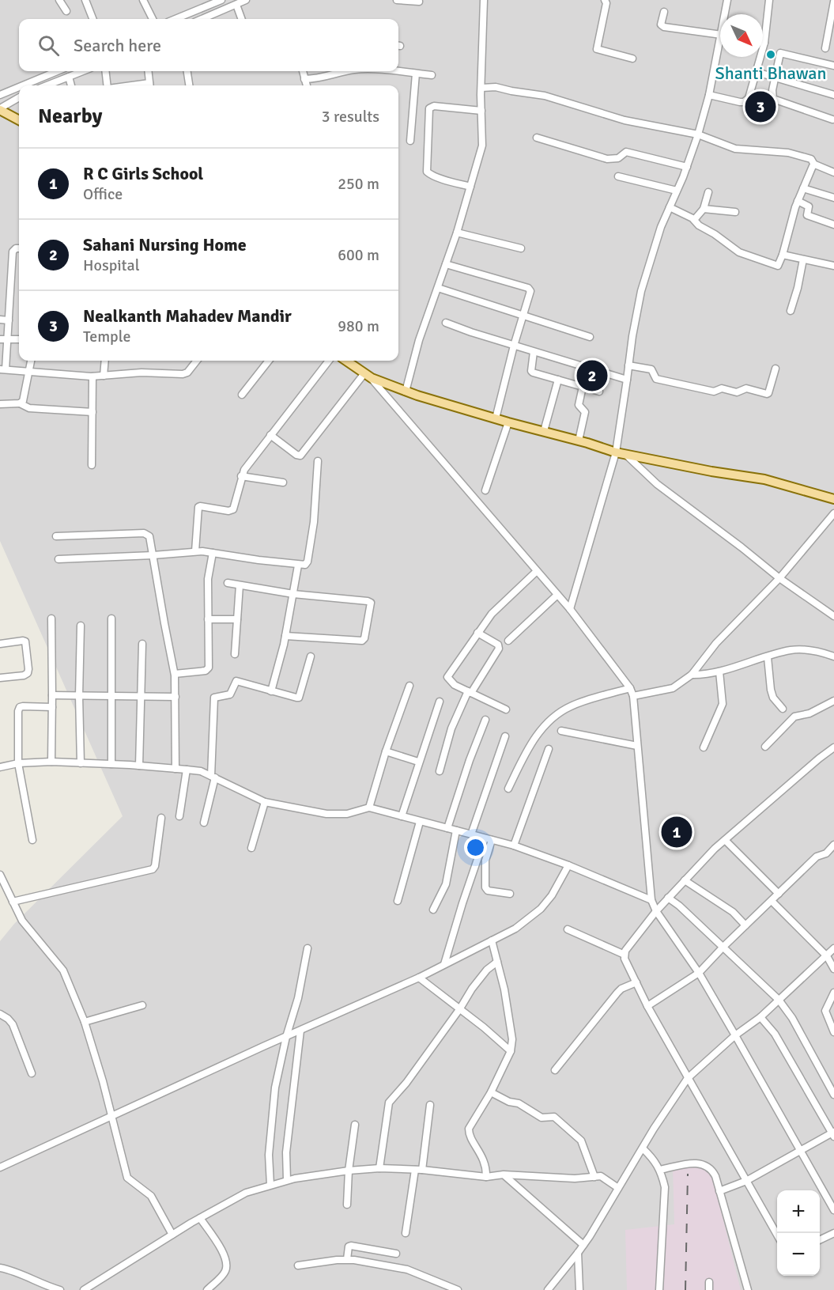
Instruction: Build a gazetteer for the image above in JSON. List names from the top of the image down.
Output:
{
  "places": ["Shanti Bhawan"],
  "north": "bottom right",
  "page": {
    "search": "Search here",
    "heading": ["Nearby", "3 results"],
    "pins": ["3", "2", "1"],
    "list": [
      {
        "mark": "1",
        "name": "R C Girls School",
        "note": "Office",
        "value": "250 m"
      },
      {
        "mark": "2",
        "name": "Sahani Nursing Home",
        "note": "Hospital",
        "value": "600 m"
      },
      {
        "mark": "3",
        "name": "Nealkanth Mahadev Mandir",
        "note": "Temple",
        "value": "980 m"
      }
    ],
    "map_buttons": ["+", "−"]
  }
}
